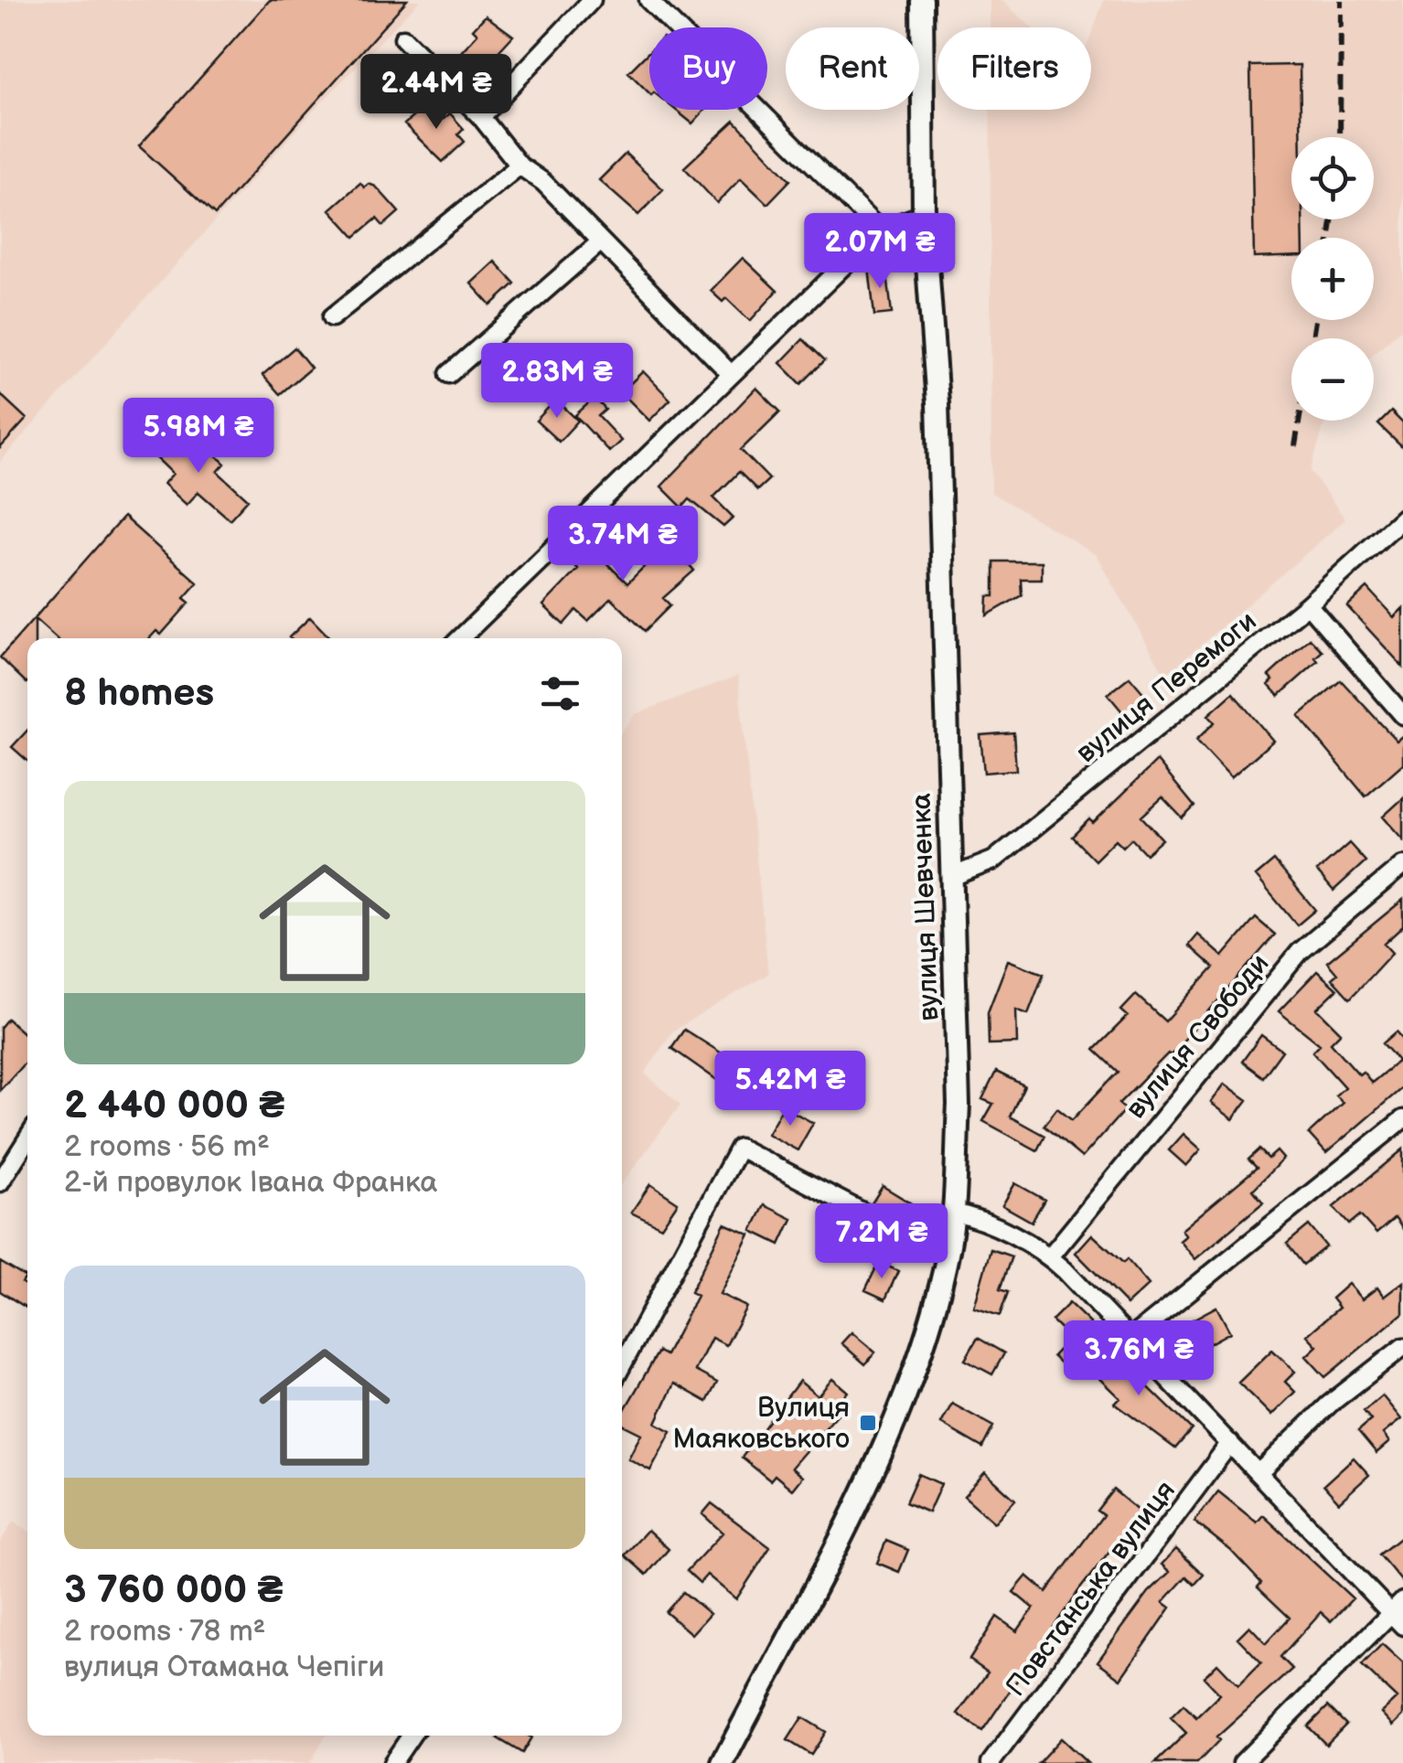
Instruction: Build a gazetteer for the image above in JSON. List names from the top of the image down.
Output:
{
  "streets": {
    "main road": ["вулиця Шевченка"],
    "street": ["вулиця Перемоги", "вулиця Свободи", "Повстанська вулиця"]
  },
  "crossings": [
    ["вулиця Перемоги", "вулиця Шевченка"]
  ],
  "places": {
    "transit": ["Вулиця Маяковського"]
  },
  "page": {
    "chip": ["Buy", "Rent", "Filters"],
    "price": [
      "2.44M ₴",
      "2.07M ₴",
      "2.83M ₴",
      "5.98M ₴",
      "3.74M ₴",
      "5.42M ₴",
      "7.2M ₴",
      "3.76M ₴"
    ],
    "map_buttons": ["+", "−"],
    "heading": "8 homes",
    "list": [
      {
        "name": "2 440 000 ₴",
        "note": "2 rooms · 56 m² · 2-й провулок Івана Франка"
      },
      {
        "name": "3 760 000 ₴",
        "note": "2 rooms · 78 m² · вулиця Отамана Чепіги"
      }
    ]
  }
}
